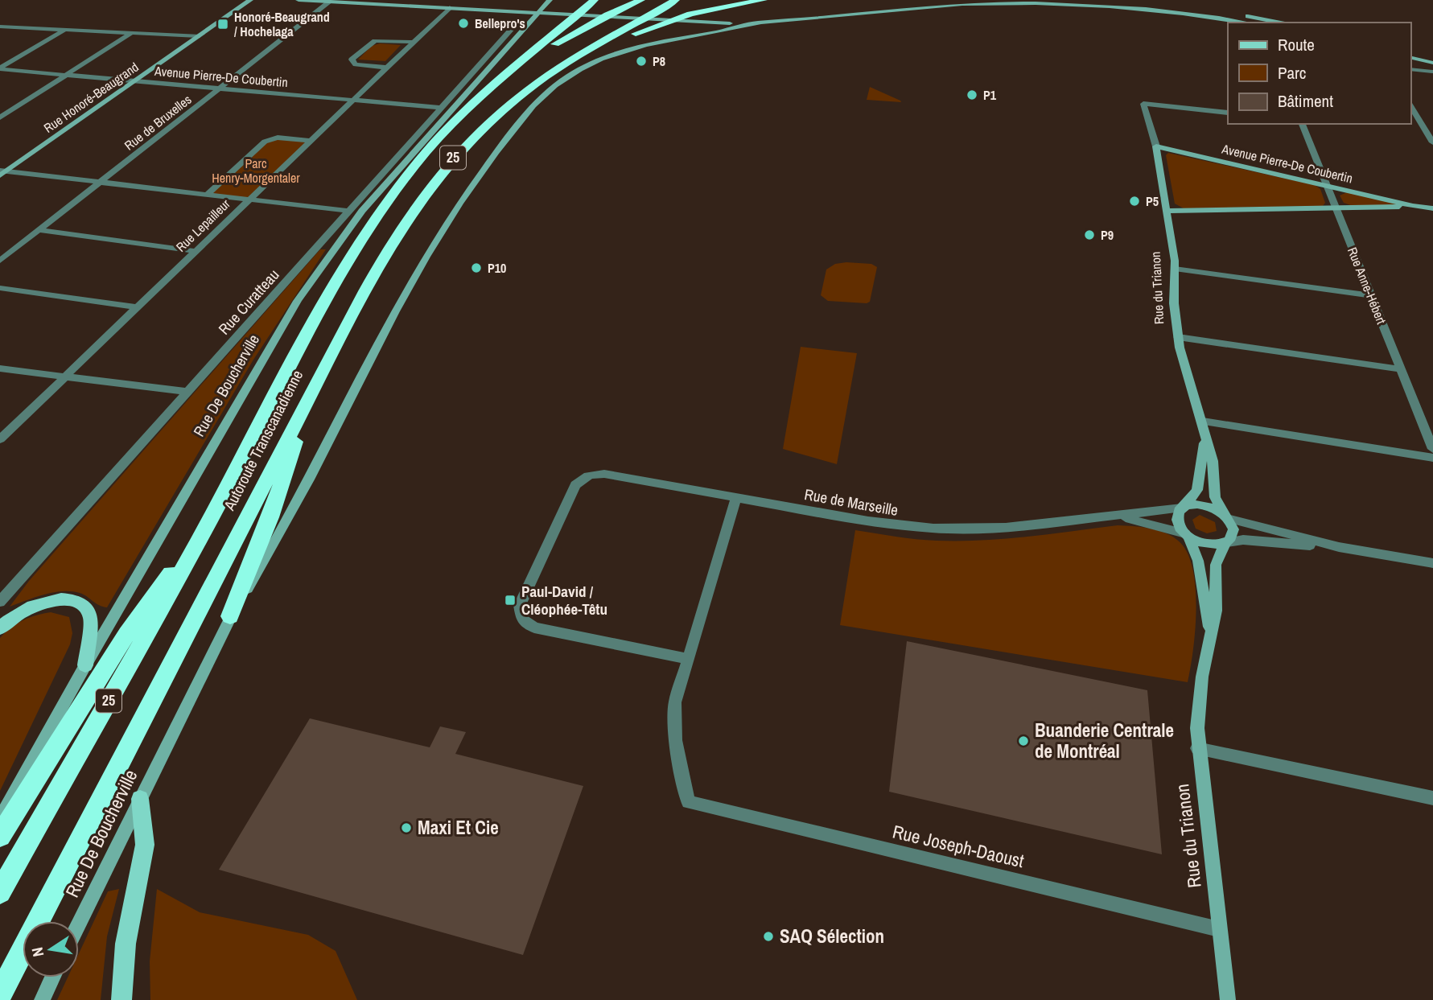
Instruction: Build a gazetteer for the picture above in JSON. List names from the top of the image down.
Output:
{
  "streets": {
    "highway": ["25", "Autoroute Transcanadienne"],
    "main road": [
      "Avenue Pierre-De Coubertin",
      "Rue Honoré-Beaugrand",
      "Rue du Trianon",
      "Rue De Boucherville"
    ],
    "street": [
      "Rue de Bruxelles",
      "Rue Lepailleur",
      "Rue Anne-Hébert",
      "Rue Curatteau",
      "Rue de Marseille",
      "Rue Joseph-Daoust"
    ]
  },
  "crossings": [
    ["Avenue Pierre-De Coubertin", "Rue Honoré-Beaugrand"],
    ["Avenue Pierre-De Coubertin", "Rue de Bruxelles"],
    ["Avenue Pierre-De Coubertin", "Rue Lepailleur"],
    ["Avenue Pierre-De Coubertin", "Rue Anne-Hébert"],
    ["Avenue Pierre-De Coubertin", "Rue du Trianon"],
    ["Avenue Pierre-De Coubertin", "Rue Curatteau"],
    ["Rue du Trianon", "Rue de Marseille"],
    ["Rue du Trianon", "Rue Joseph-Daoust"],
    ["Rue de Marseille", "Rue Joseph-Daoust"]
  ],
  "parks": ["Parc Henry-Morgentaler"],
  "places": {
    "other": [
      "Bellepro's",
      "P8",
      "P1",
      "P5",
      "P9",
      "P10",
      "Buanderie Centrale de Montréal",
      "Maxi Et Cie",
      "SAQ Sélection"
    ],
    "transit": ["Honoré-Beaugrand / Hochelaga", "Paul-David / Cléophée-Têtu"]
  },
  "legend": ["Route", "Parc", "Bâtiment"],
  "north": "left"
}
